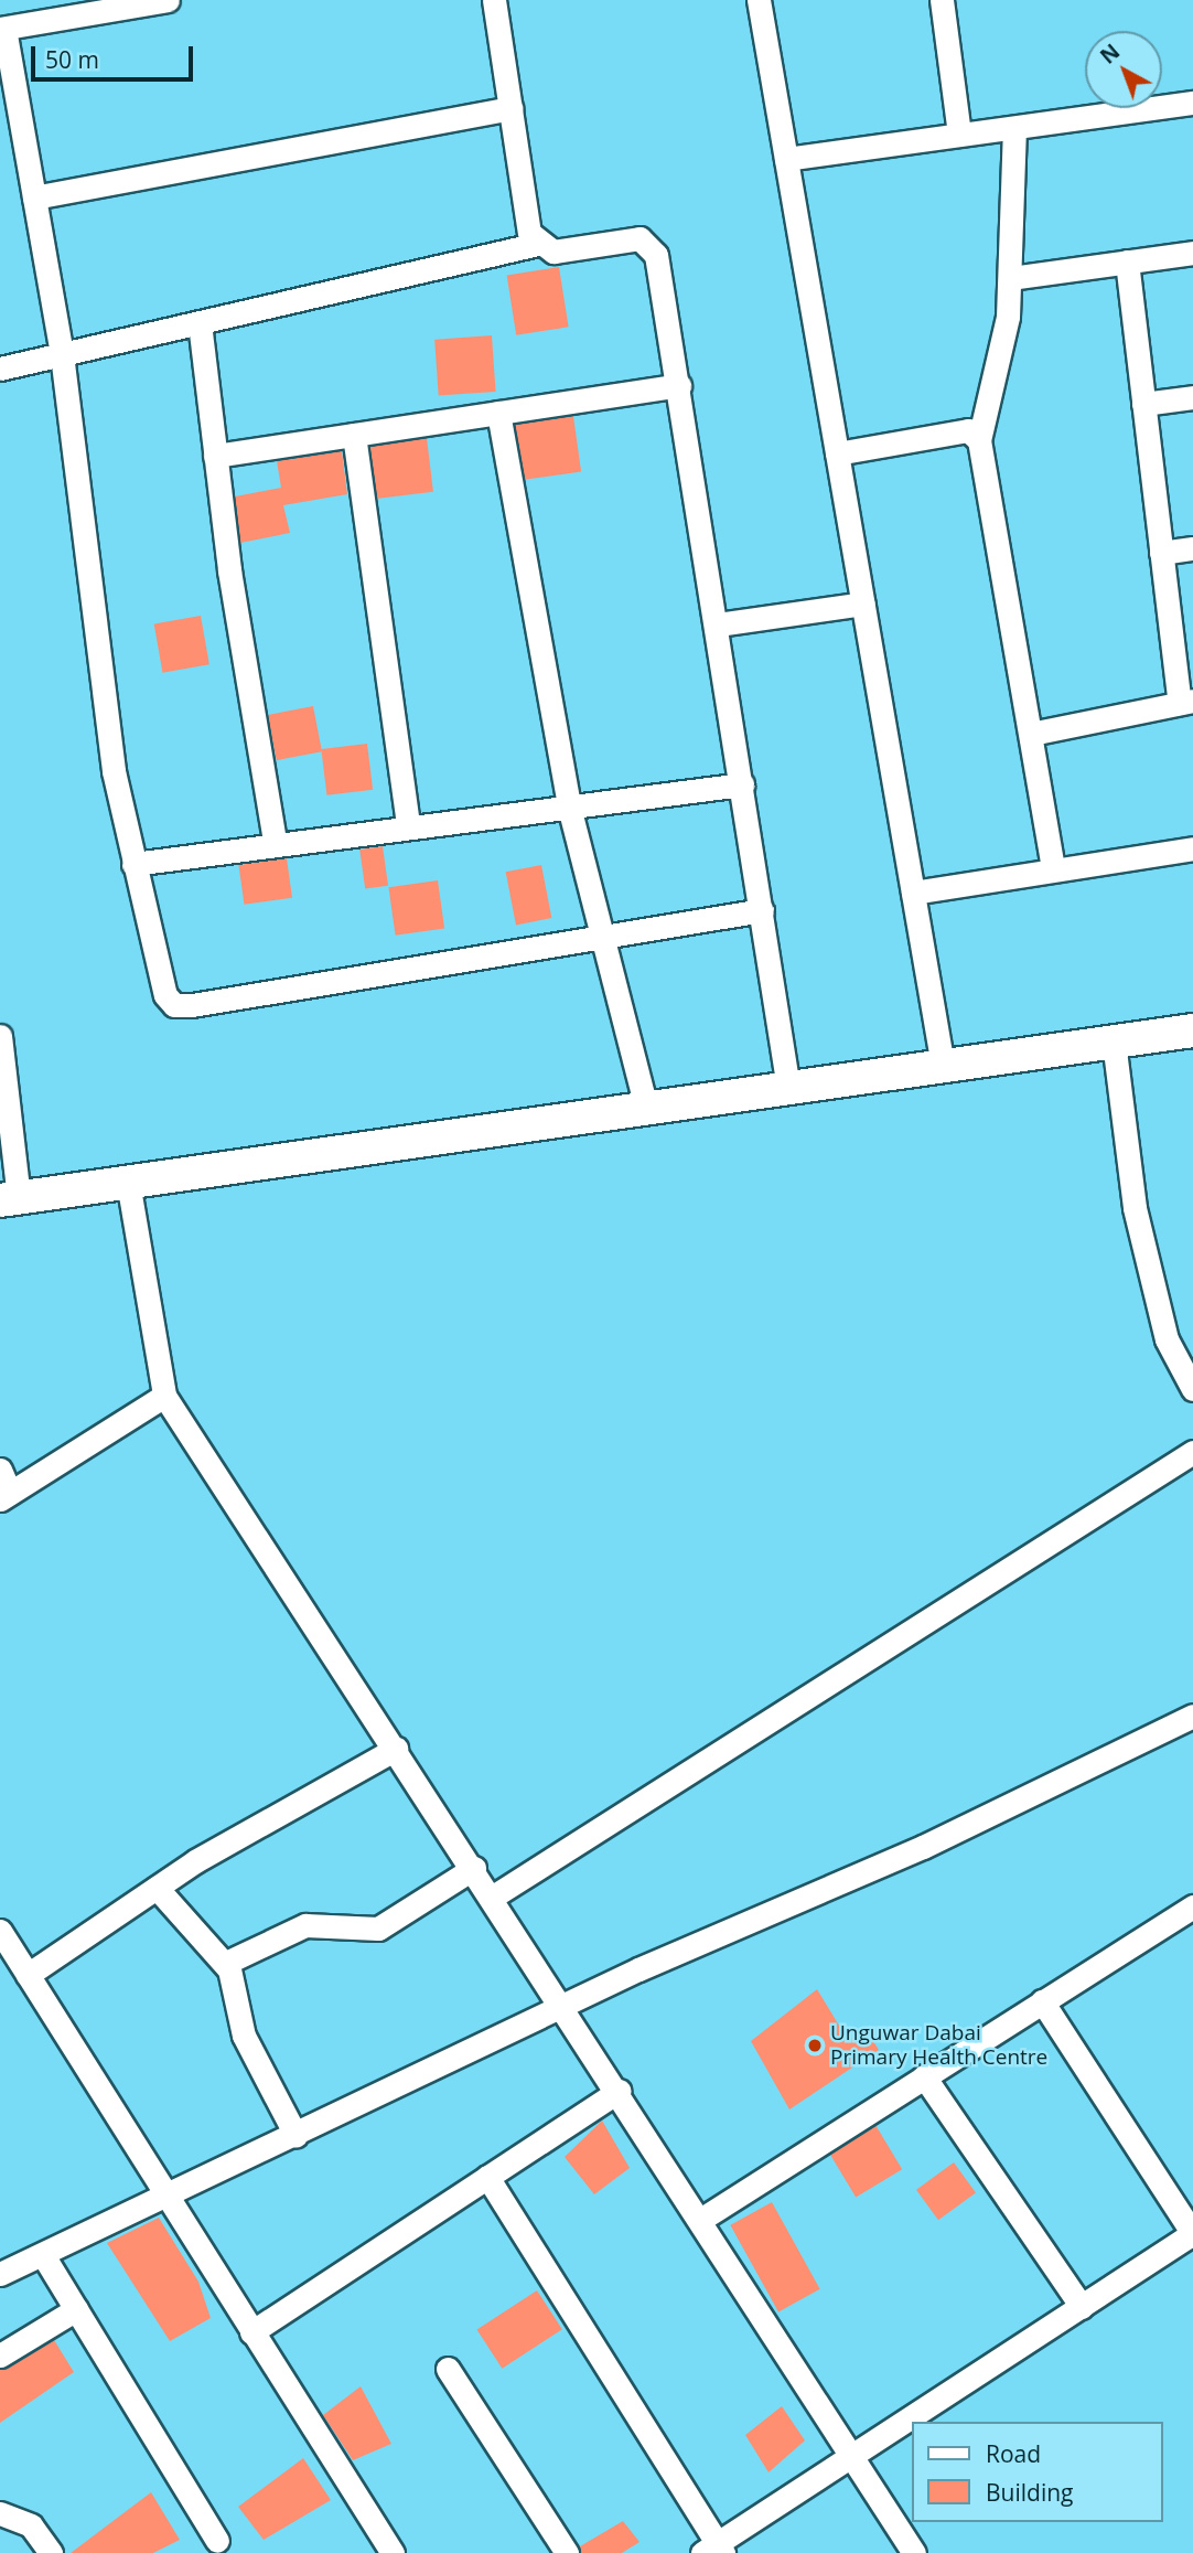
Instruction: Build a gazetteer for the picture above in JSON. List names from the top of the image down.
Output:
{
  "places": ["Unguwar Dabai Primary Health Centre"],
  "legend": ["Road", "Building"],
  "scale_bar": "50 m",
  "north": "top left"
}
